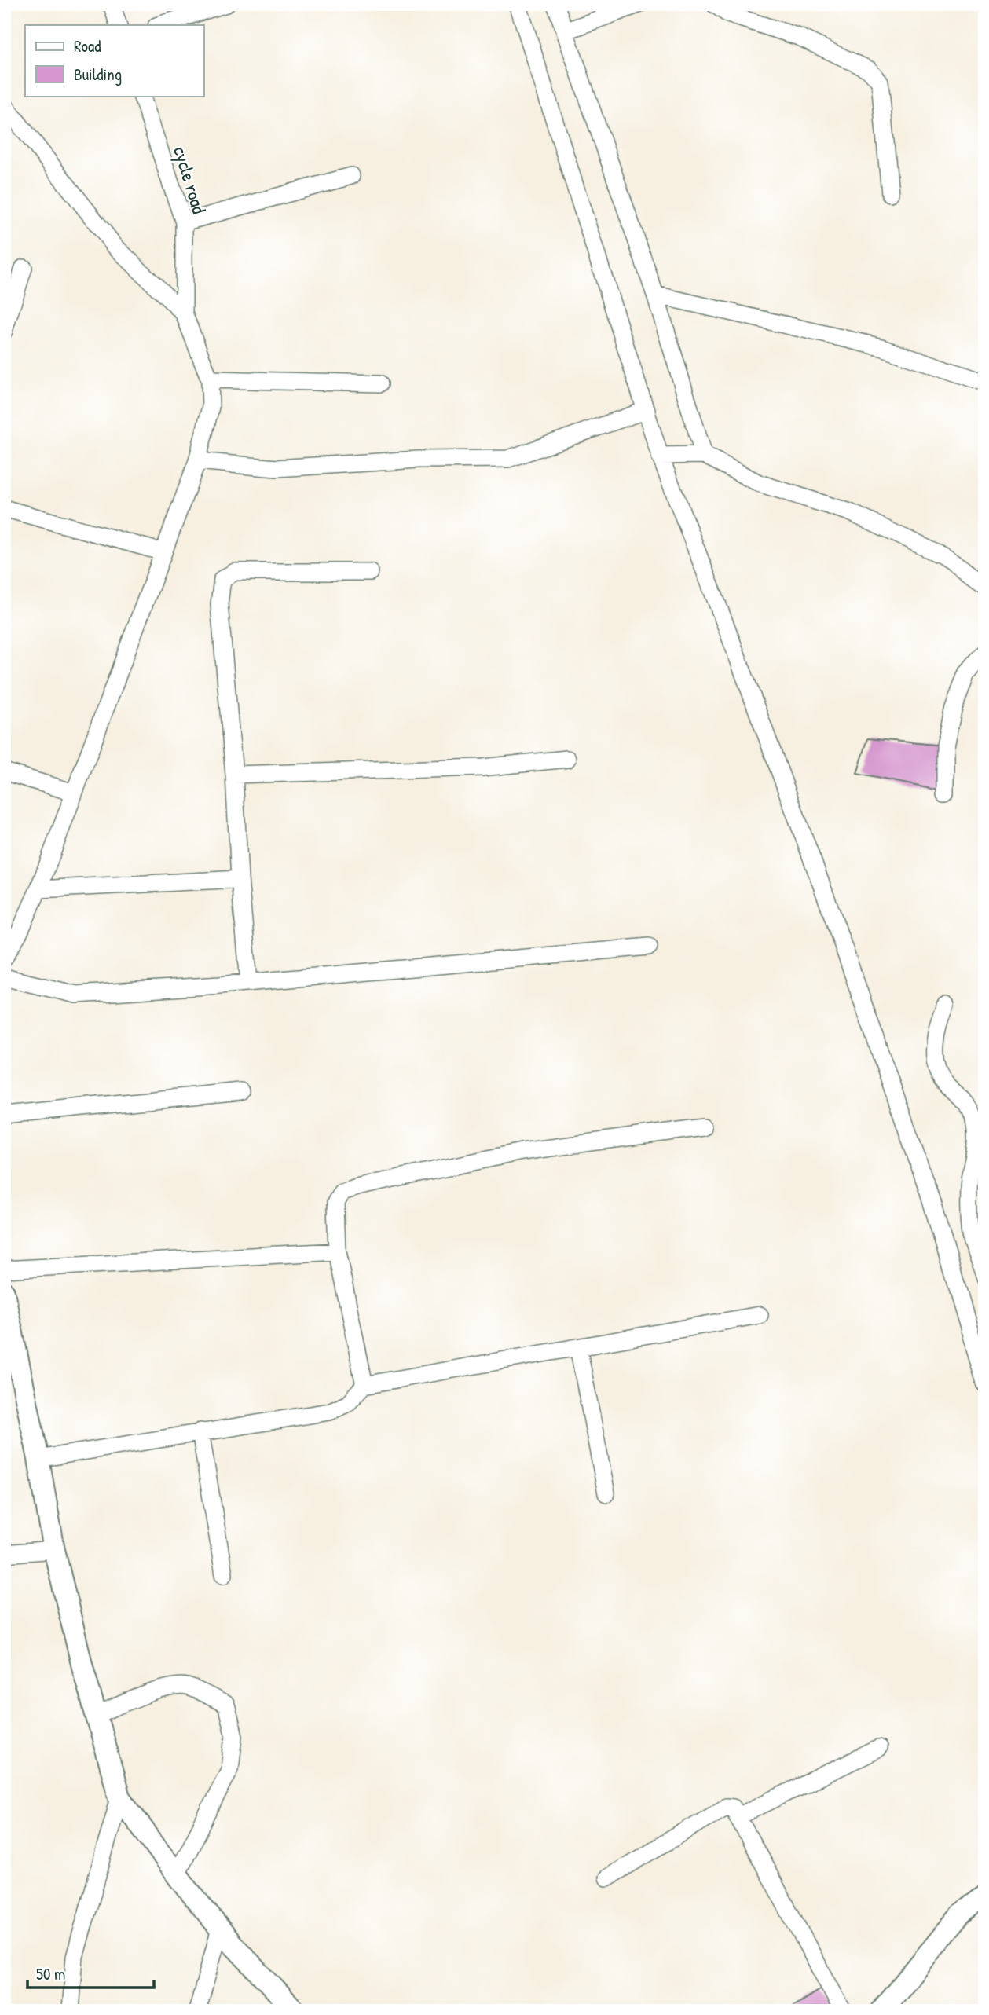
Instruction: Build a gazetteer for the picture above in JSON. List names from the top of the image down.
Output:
{
  "streets": {
    "street": ["cycle road"]
  },
  "legend": ["Road", "Building"],
  "scale_bar": "50 m"
}
